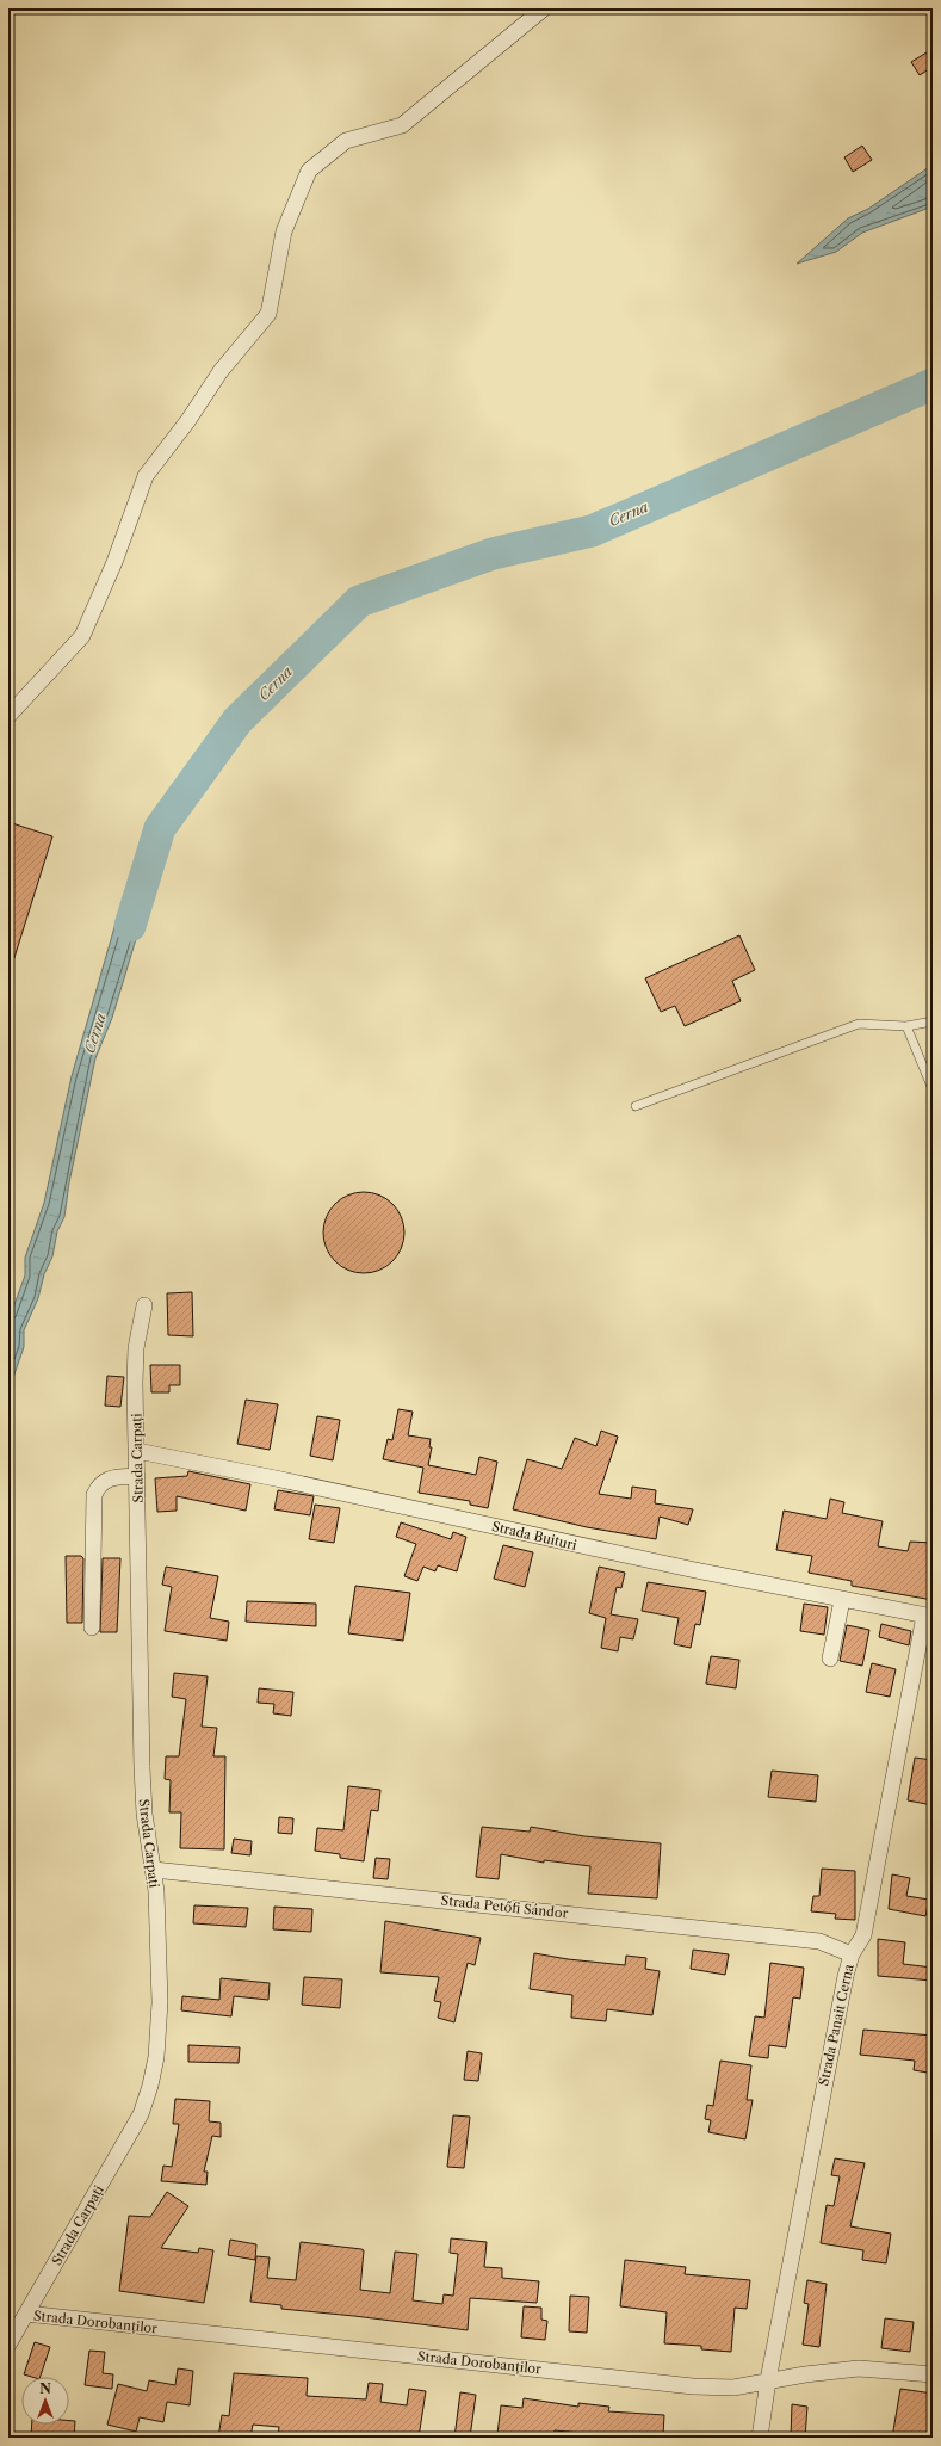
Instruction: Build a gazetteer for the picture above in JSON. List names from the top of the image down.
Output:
{
  "streets": {
    "street": [
      "Strada Carpați",
      "Strada Buituri",
      "Strada Petőfi Sándor",
      "Strada Panait Cerna",
      "Strada Dorobanților"
    ]
  },
  "crossings": [
    ["Strada Carpați", "Strada Buituri"],
    ["Strada Carpați", "Strada Petőfi Sándor"],
    ["Strada Carpați", "Strada Dorobanților"],
    ["Strada Buituri", "Strada Panait Cerna"],
    ["Strada Petőfi Sándor", "Strada Panait Cerna"],
    ["Strada Panait Cerna", "Strada Dorobanților"]
  ],
  "water": ["Cerna"],
  "north": "top"
}
